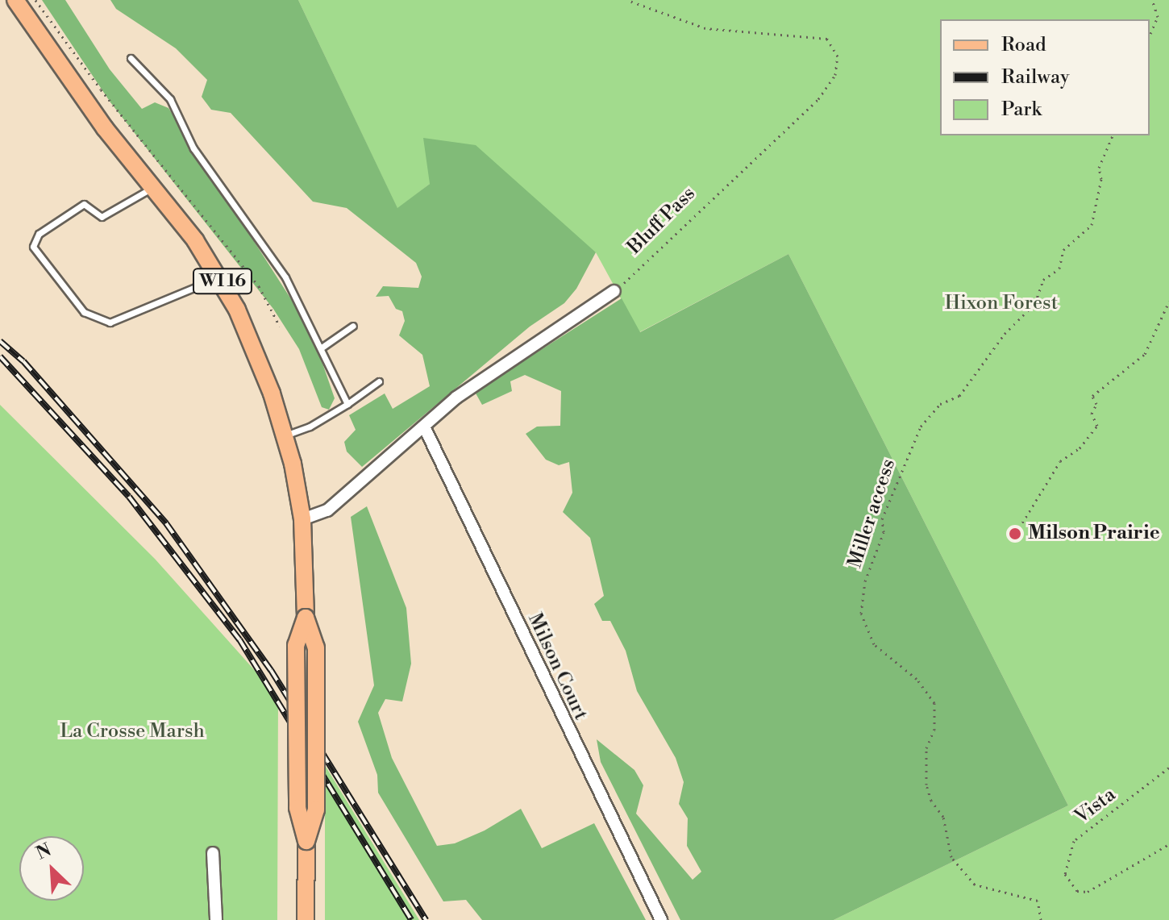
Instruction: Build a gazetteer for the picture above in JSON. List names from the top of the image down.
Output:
{
  "streets": {
    "main road": ["WI 16"],
    "street": ["Milson Court"],
    "path": ["Bluff Pass", "Miller access", "Vista"]
  },
  "parks": ["Hixon Forest", "La Crosse Marsh"],
  "places": ["Milson Prairie"],
  "legend": ["Road", "Railway", "Park"],
  "north": "top left"
}
